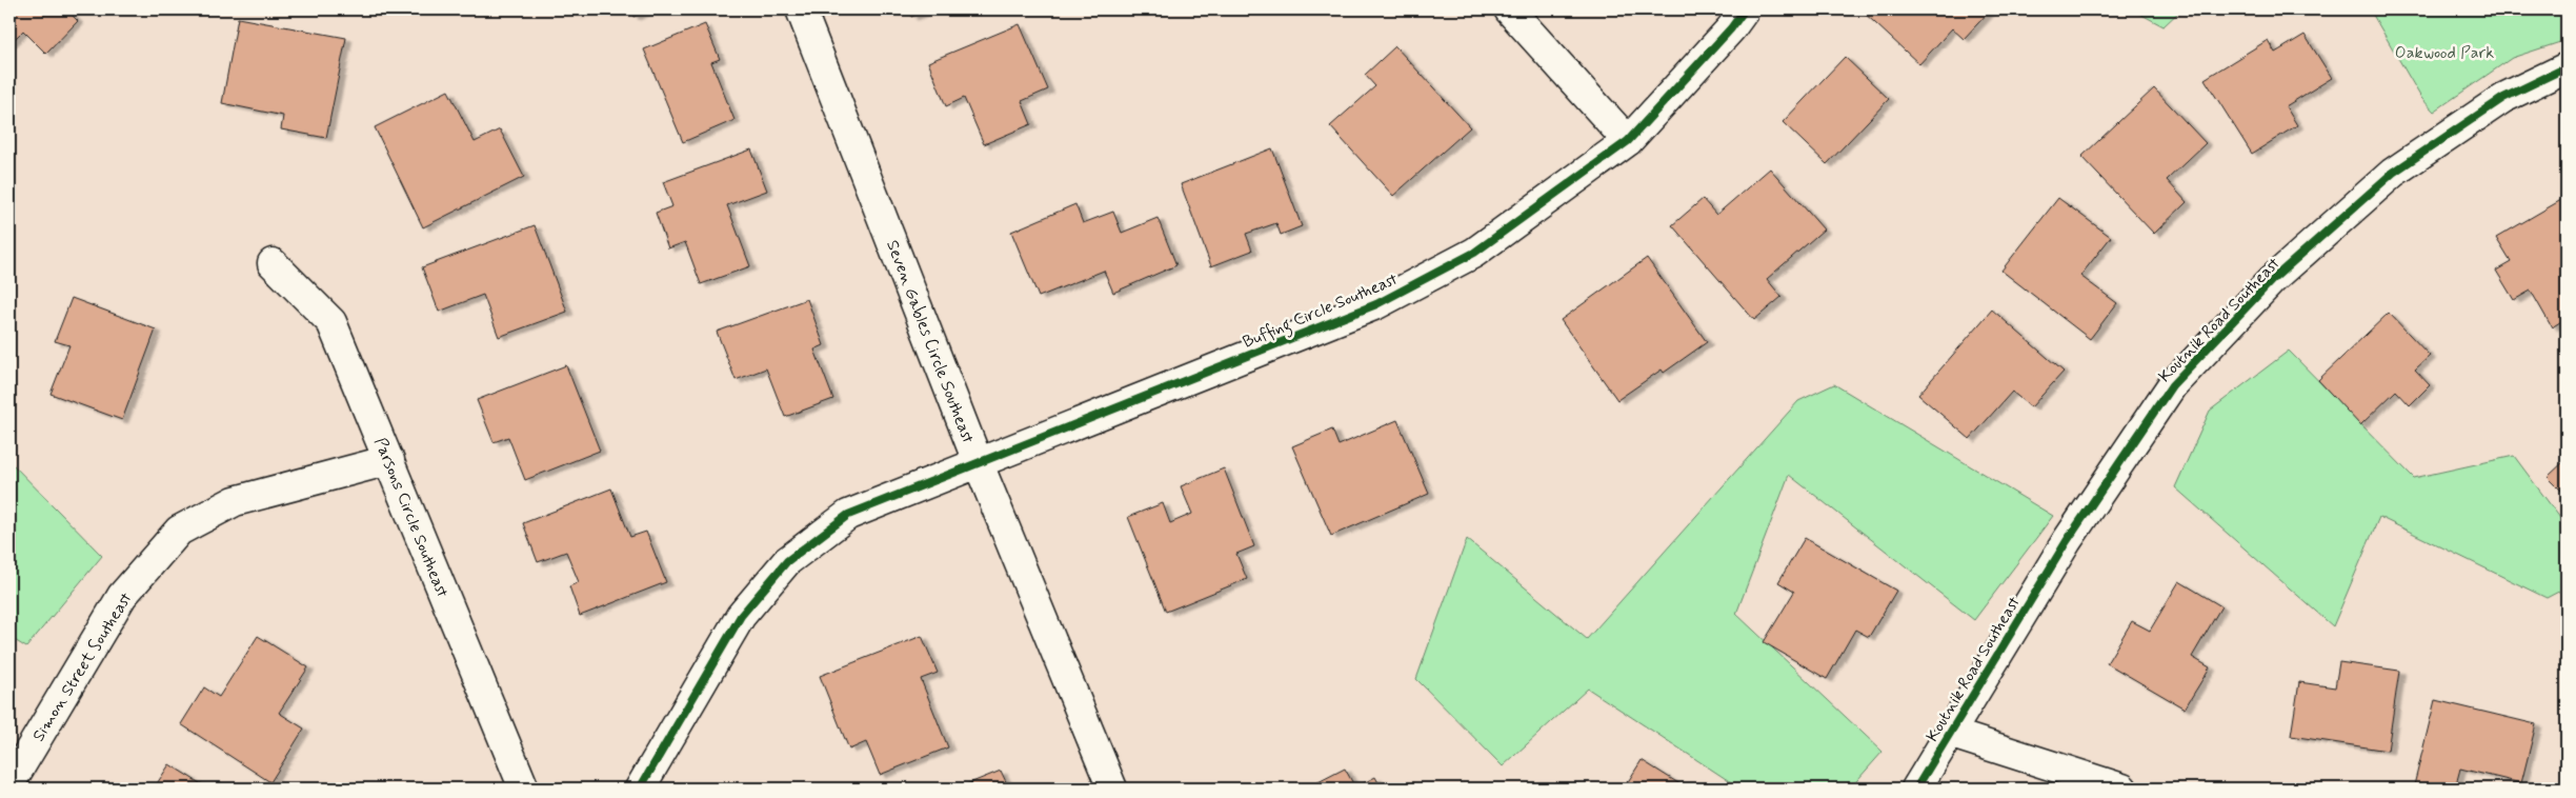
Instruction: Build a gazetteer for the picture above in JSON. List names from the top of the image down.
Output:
{
  "streets": {
    "street": [
      "Buffing Circle Southeast",
      "Koutnik Road Southeast",
      "Seven Gables Circle Southeast",
      "Parsons Circle Southeast",
      "Simon Street Southeast"
    ]
  },
  "crossings": [
    ["Buffing Circle Southeast", "Seven Gables Circle Southeast"],
    ["Parsons Circle Southeast", "Simon Street Southeast"]
  ],
  "parks": ["Oakwood Park"]
}
